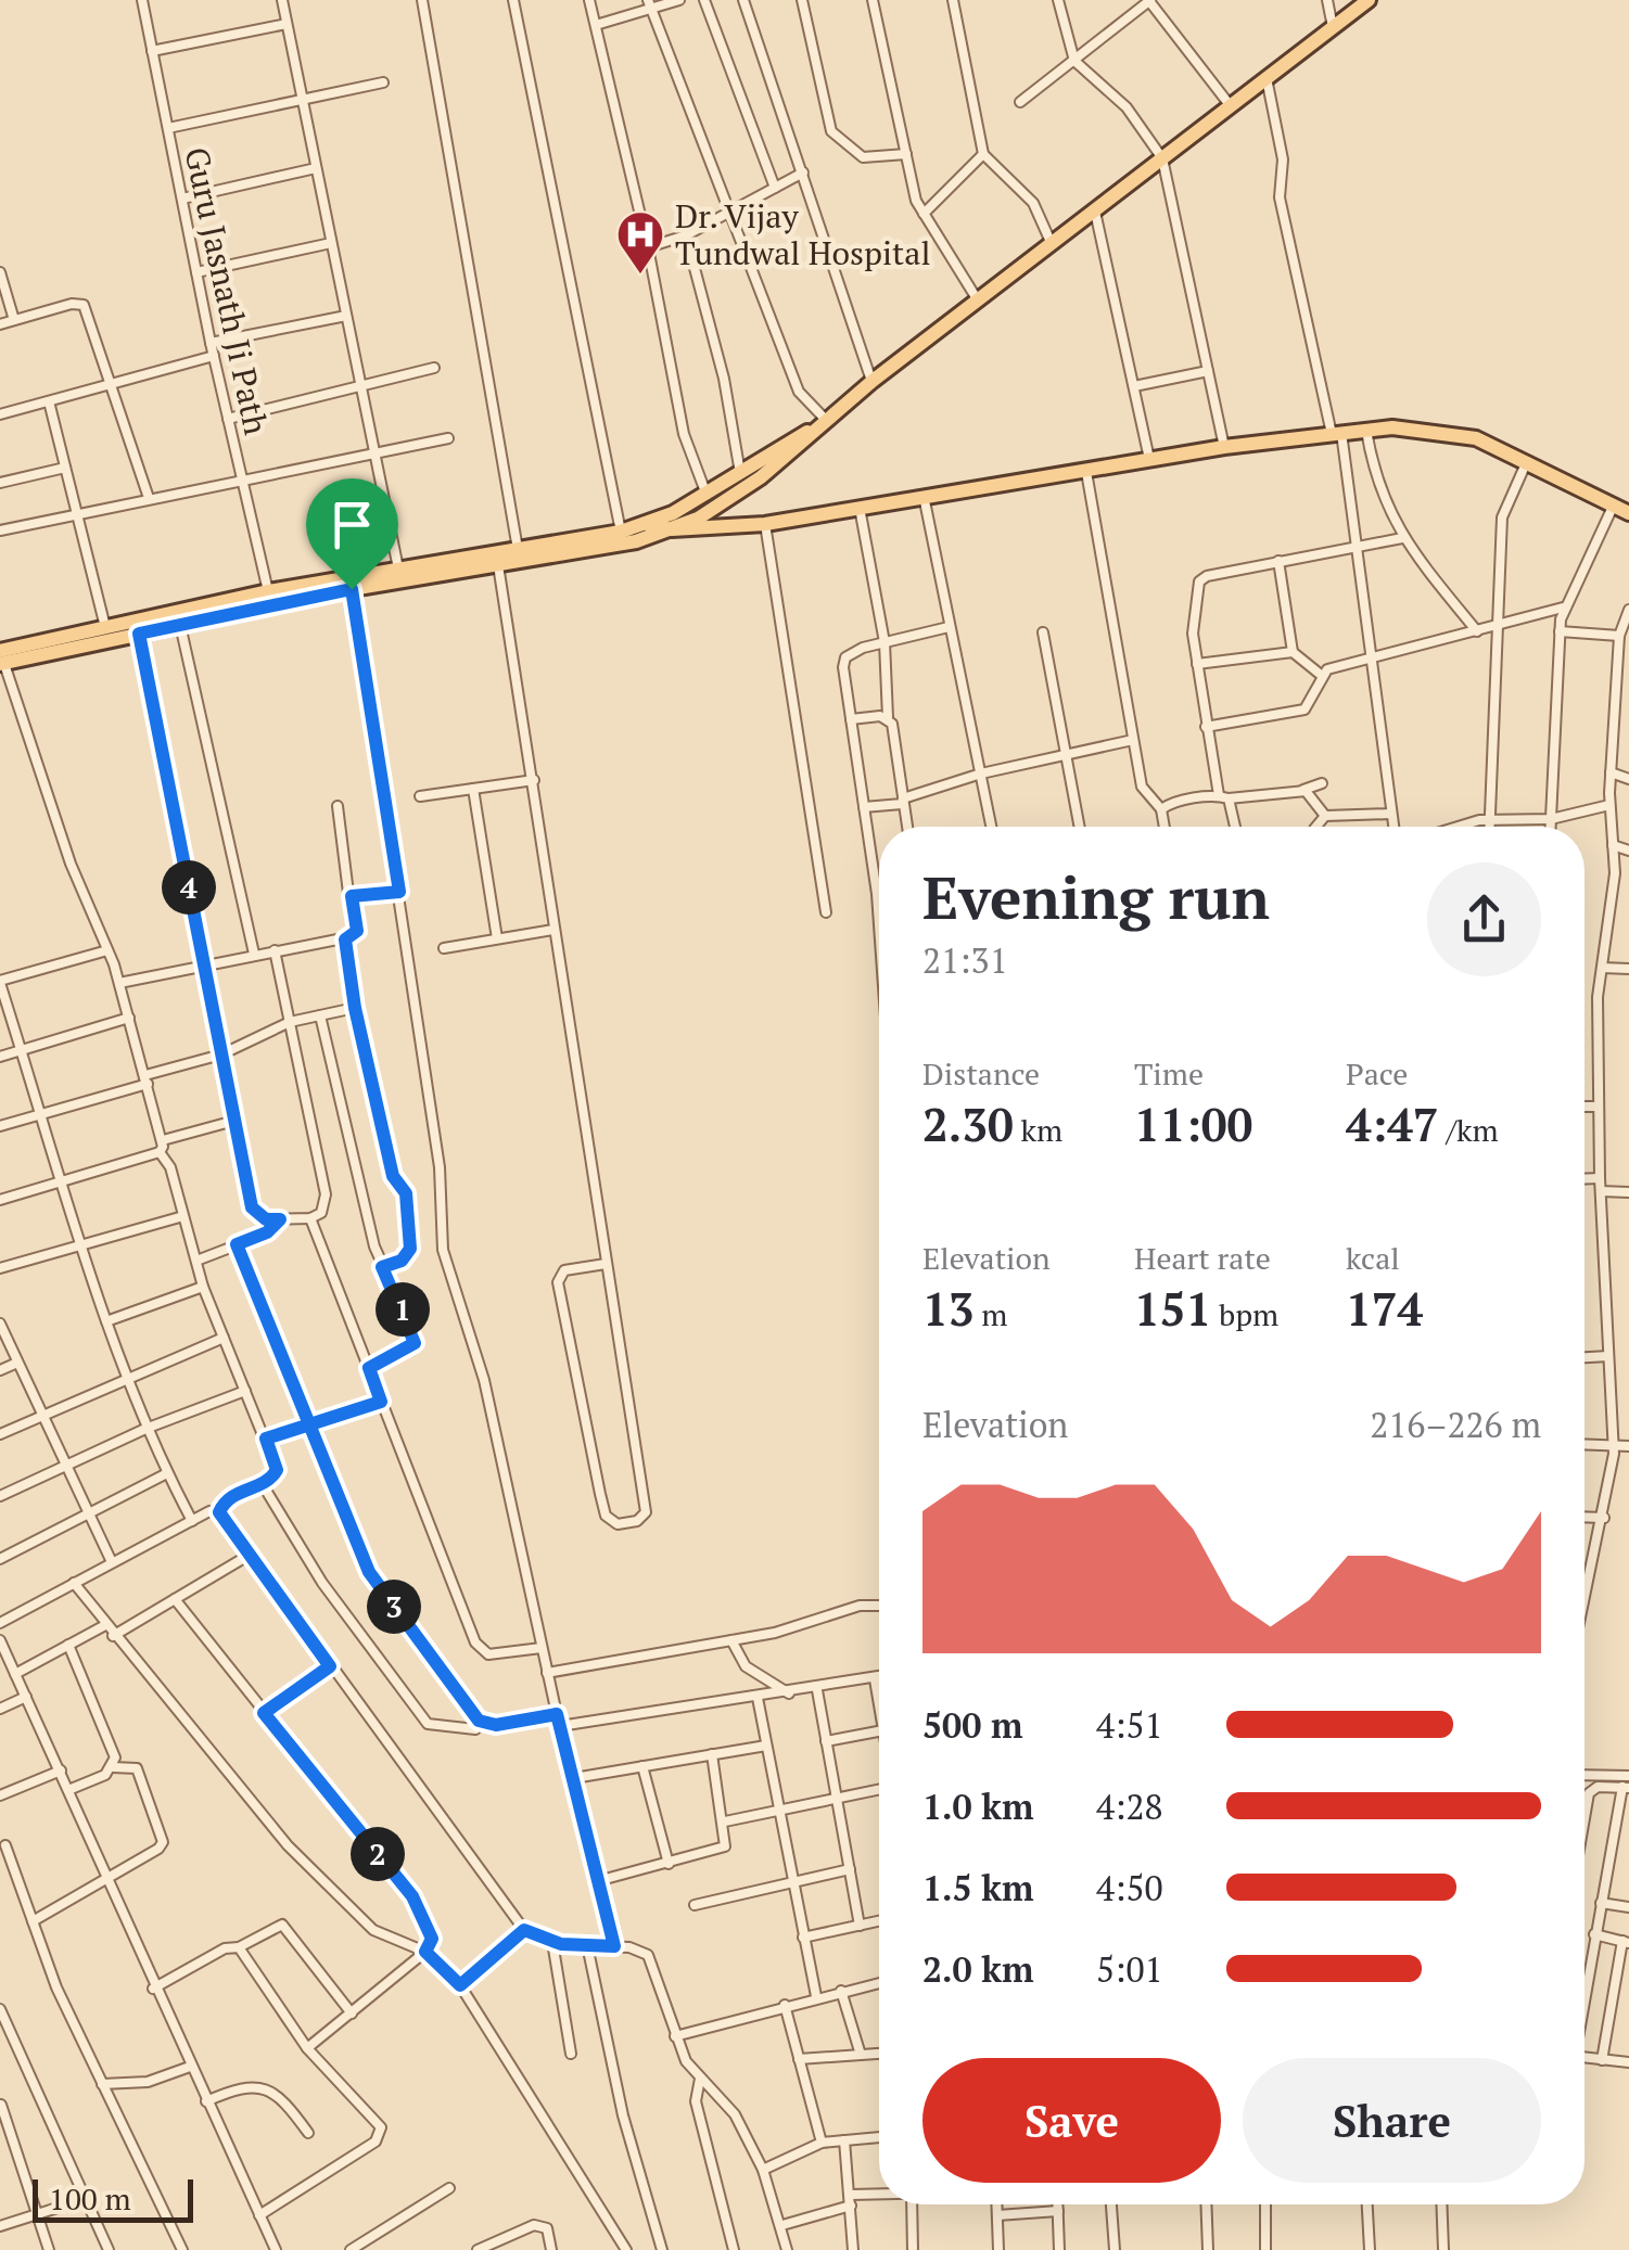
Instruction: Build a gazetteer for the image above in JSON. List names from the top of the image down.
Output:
{
  "streets": {
    "street": ["Guru Jasnath Ji Path"]
  },
  "places": {
    "hospital": ["Dr. Vijay Tundwal Hospital"]
  },
  "scale_bar": "100 m",
  "page": {
    "heading": ["Evening run", "21:31"],
    "pins": [
      "4",
      "1",
      "3",
      "2"
    ],
    "stats": [
      ["Distance", "2.30 km"],
      ["Time", "11:00"],
      ["Pace", "4:47 /km"],
      ["Elevation", "13 m"],
      ["Heart rate", "151 bpm"],
      ["kcal", "174"]
    ],
    "chart": ["Elevation", "216–226 m"],
    "list": [
      {
        "name": "500 m",
        "note": "4:51"
      },
      {
        "name": "1.0 km",
        "note": "4:28"
      },
      {
        "name": "1.5 km",
        "note": "4:50"
      },
      {
        "name": "2.0 km",
        "note": "5:01"
      }
    ],
    "buttons": ["Save", "Share"],
    "scale": "100 m"
  }
}
